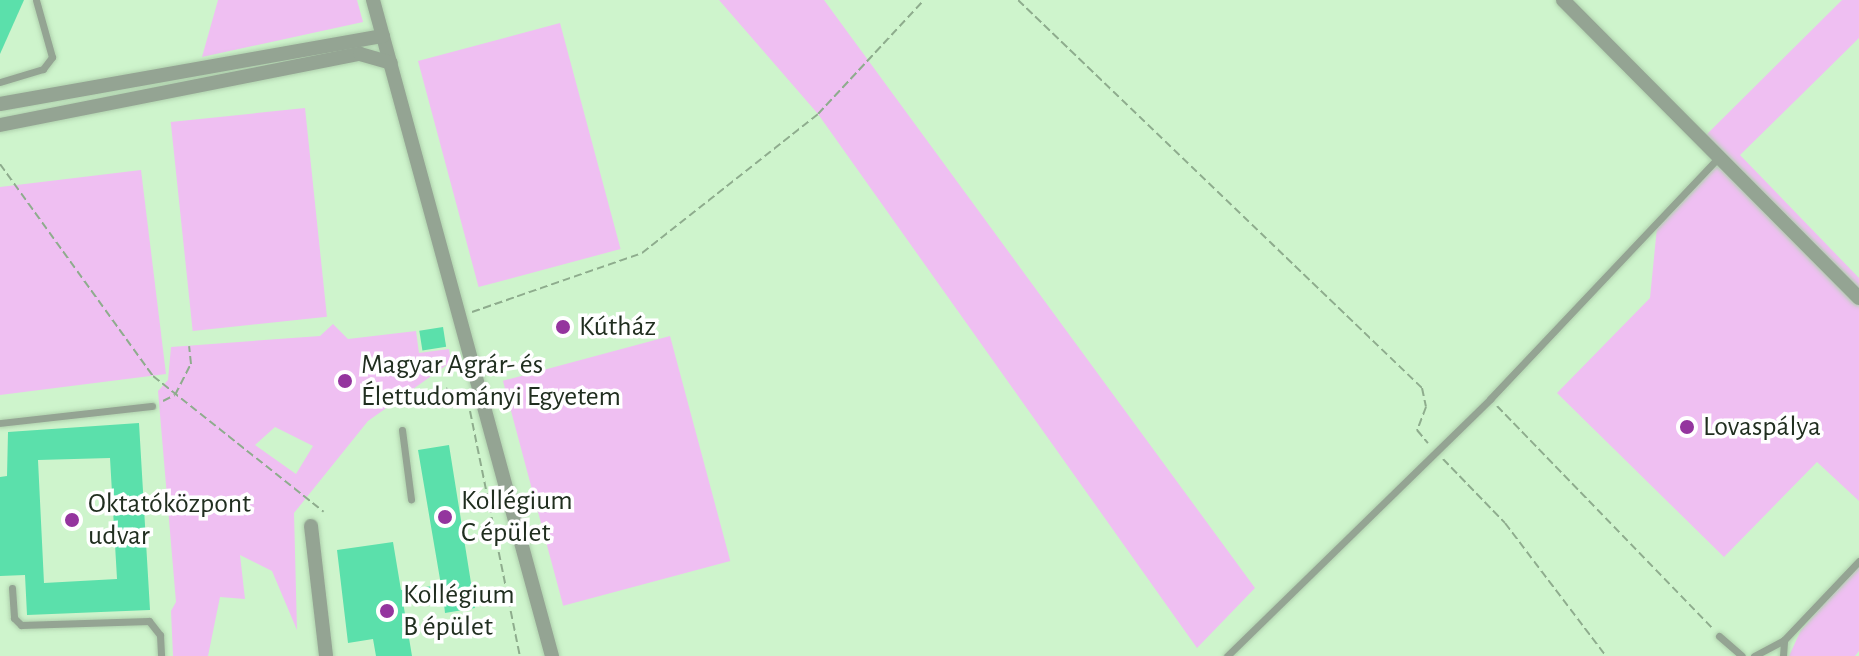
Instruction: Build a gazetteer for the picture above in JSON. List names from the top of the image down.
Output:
{
  "places": [
    "Kútház",
    "Magyar Agrár- és Élettudományi Egyetem",
    "Lovaspálya",
    "Kollégium C épület",
    "Oktatóközpont udvar",
    "Kollégium B épület"
  ]
}
